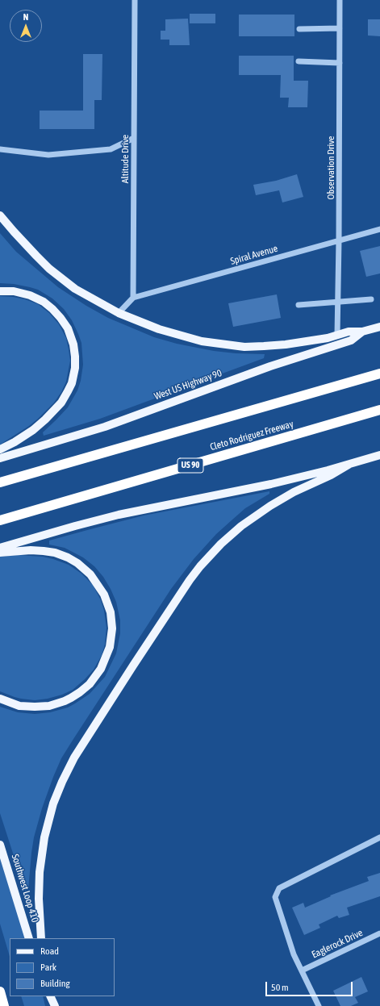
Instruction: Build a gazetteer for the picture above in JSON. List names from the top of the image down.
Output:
{
  "streets": {
    "highway": ["Cleto Rodriguez Freeway", "US 90"],
    "main road": ["West US Highway 90", "Southwest Loop 410"],
    "street": [
      "Altitude Drive",
      "Observation Drive",
      "Spiral Avenue",
      "Eaglerock Drive"
    ]
  },
  "crossings": [
    ["Altitude Drive", "Spiral Avenue"],
    ["Observation Drive", "Spiral Avenue"]
  ],
  "legend": ["Road", "Park", "Building"],
  "scale_bar": "50 m",
  "north": "top"
}
